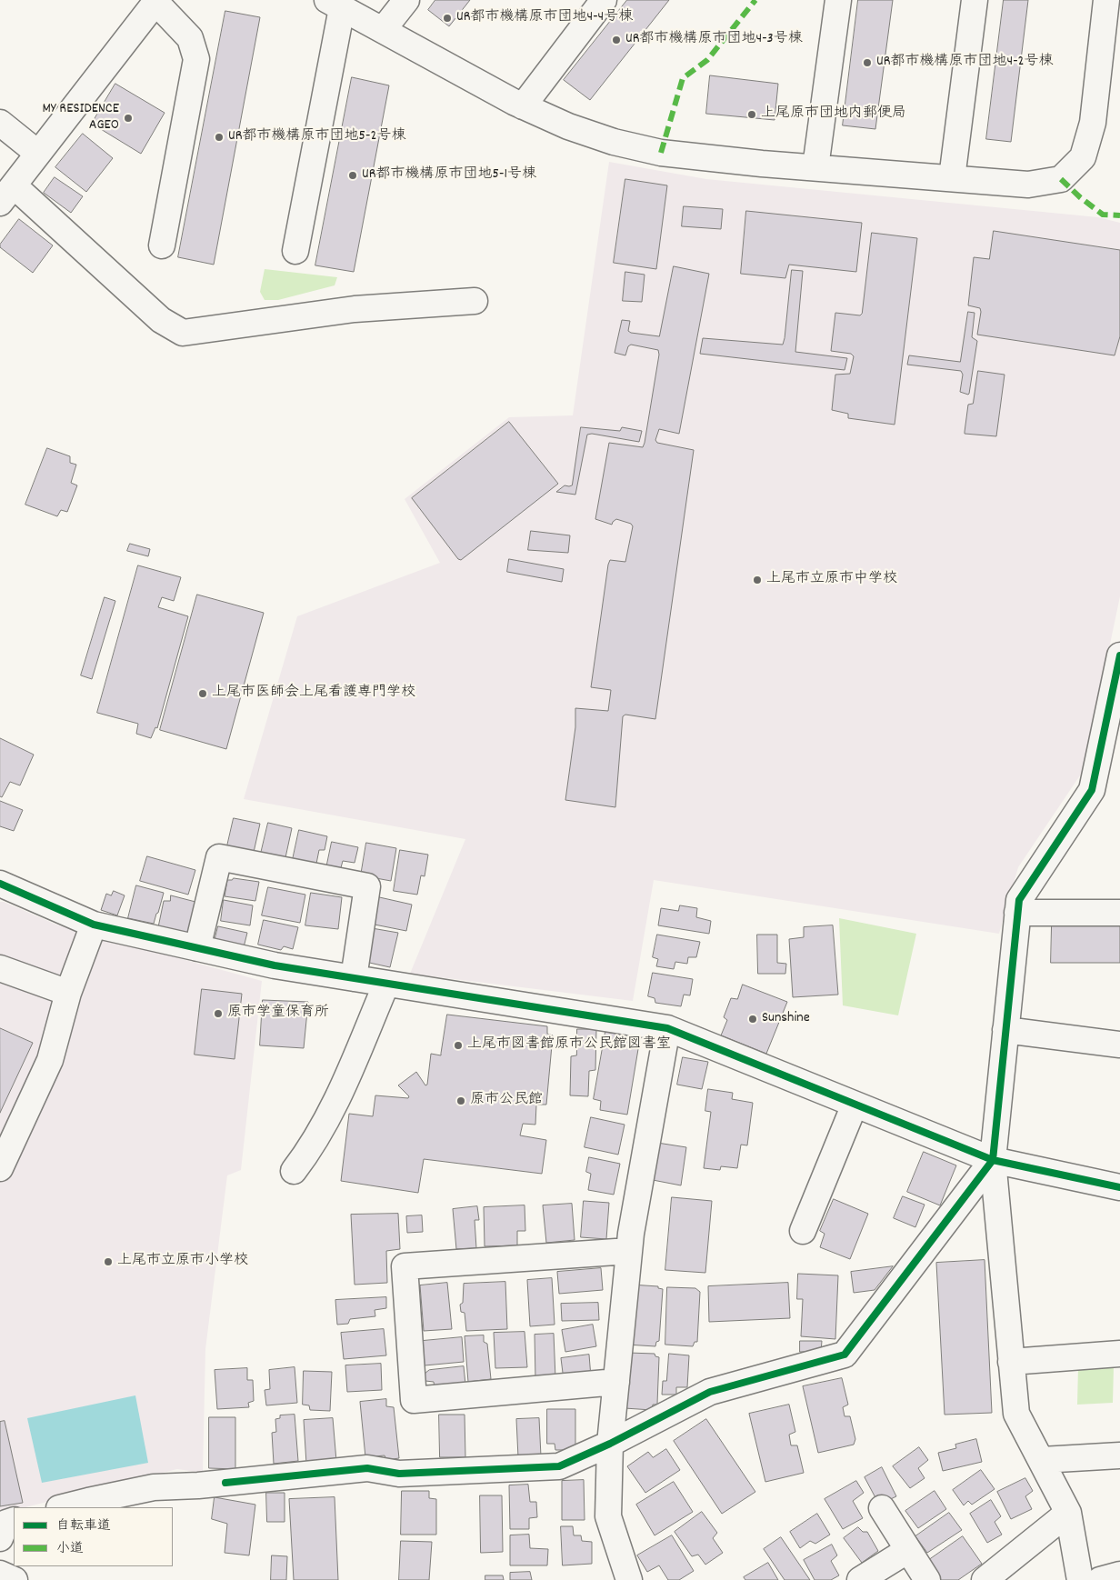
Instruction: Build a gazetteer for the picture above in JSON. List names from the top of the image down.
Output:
{
  "places": [
    "UR都市機構原市団地4-4号棟",
    "UR都市機構原市団地4-3号棟",
    "UR都市機構原市団地4-2号棟",
    "上尾原市団地内郵便局",
    "MY RESIDENCE AGEO",
    "UR都市機構原市団地5-2号棟",
    "UR都市機構原市団地5-1号棟",
    "上尾市立原市中学校",
    "上尾市医師会上尾看護専門学校",
    "原市学童保育所",
    "Sunshine",
    "上尾市図書館原市公民館図書室",
    "原市公民館",
    "上尾市立原市小学校"
  ],
  "legend": ["自転車道", "小道"]
}
